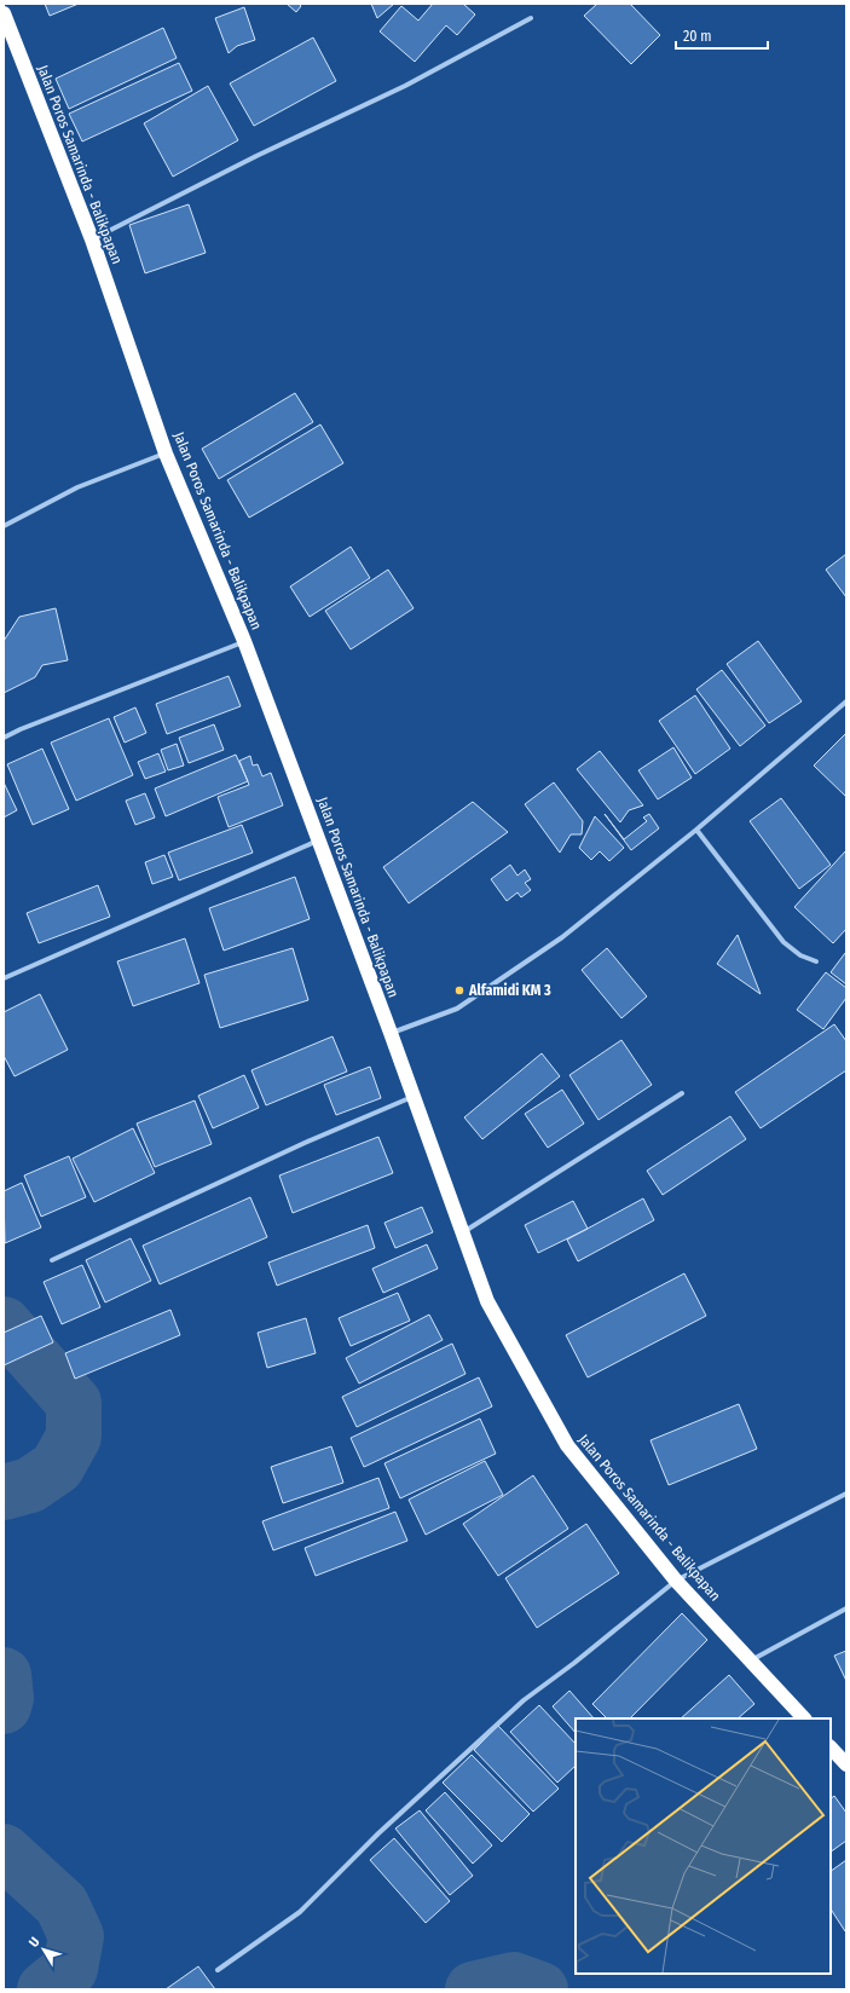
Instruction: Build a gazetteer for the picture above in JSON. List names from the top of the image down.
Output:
{
  "streets": {
    "highway": ["Jalan Poros Samarinda - Balikpapan"]
  },
  "places": ["Alfamidi KM 3"],
  "scale_bar": "20 m",
  "north": "top left"
}
